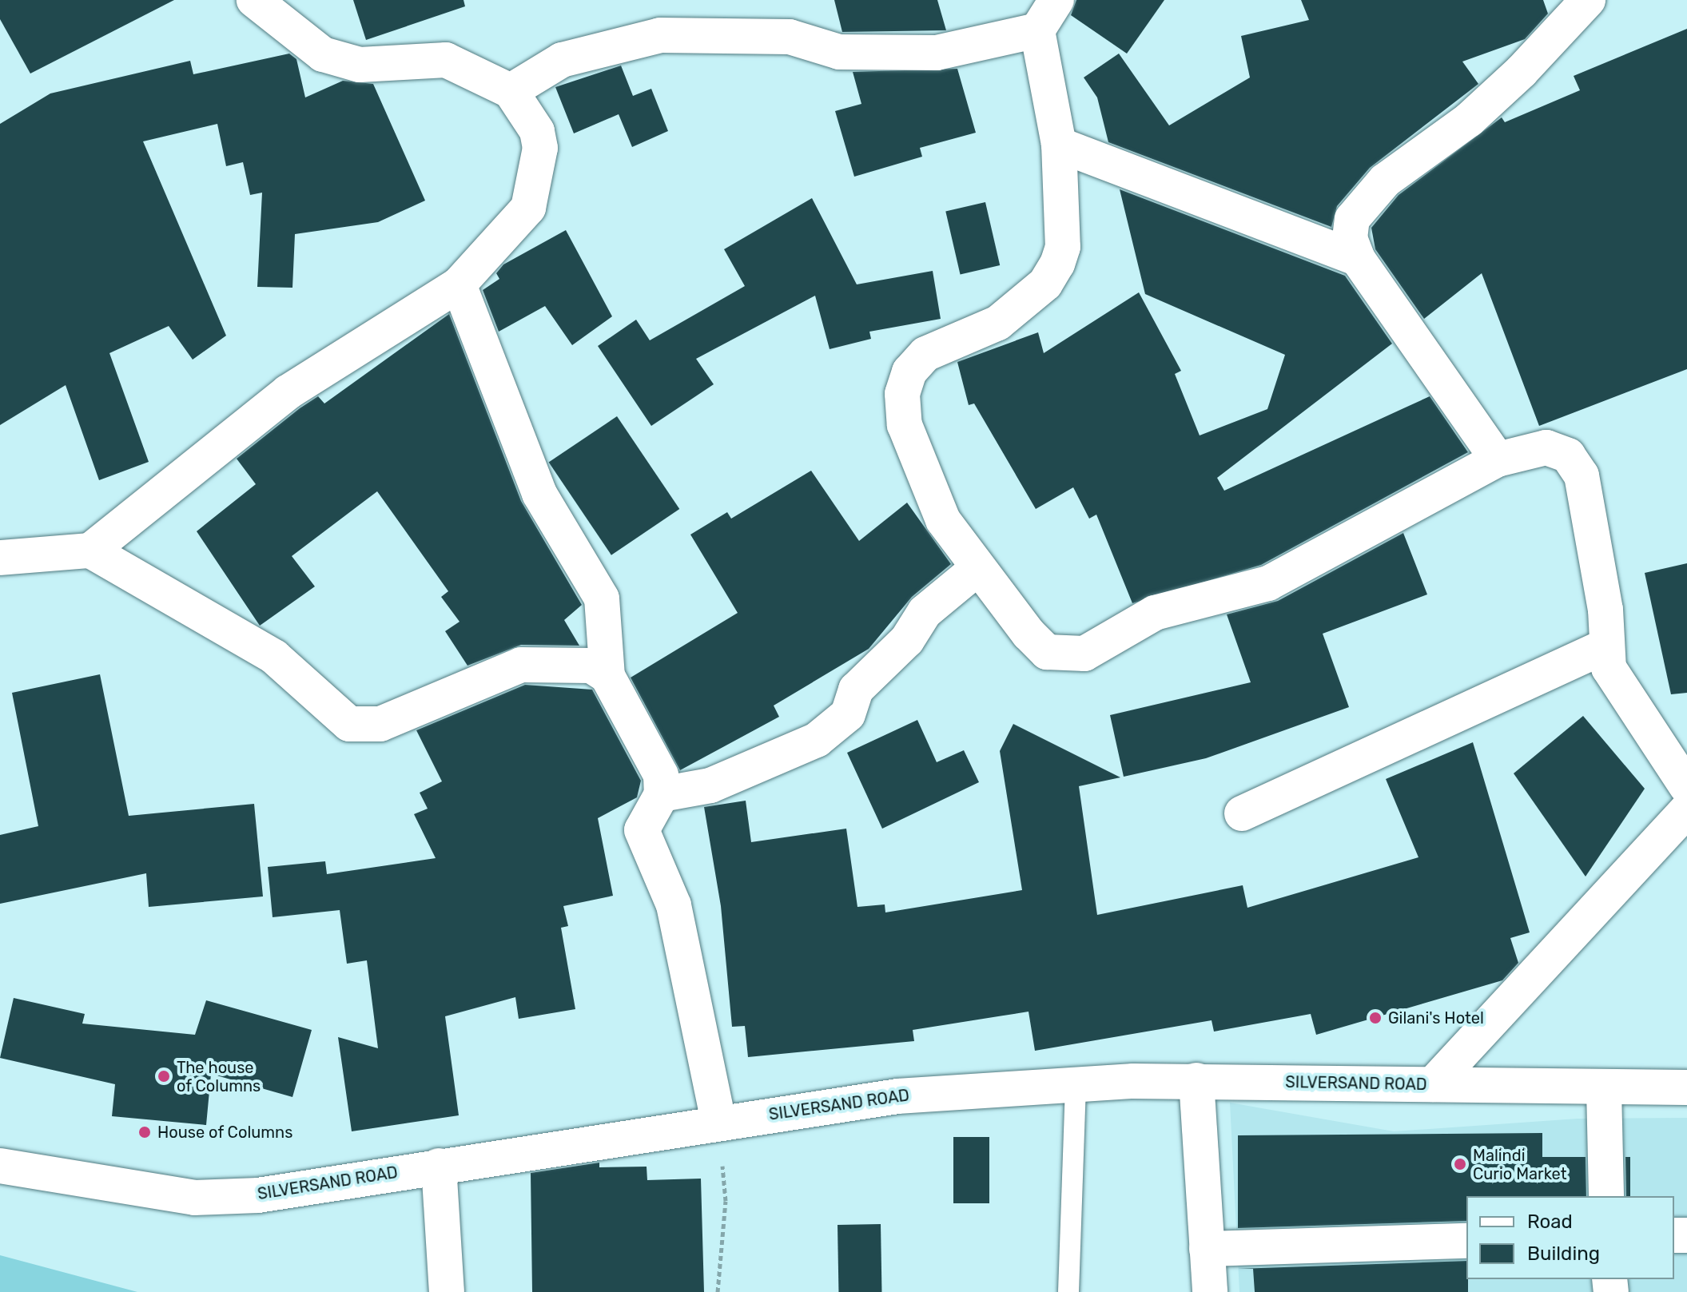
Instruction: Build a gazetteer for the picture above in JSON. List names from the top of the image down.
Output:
{
  "streets": {
    "street": ["SILVERSAND ROAD"]
  },
  "places": [
    "Gilani's Hotel",
    "The house of Columns",
    "House of Columns",
    "Malindi Curio Market"
  ],
  "legend": ["Road", "Building"]
}
